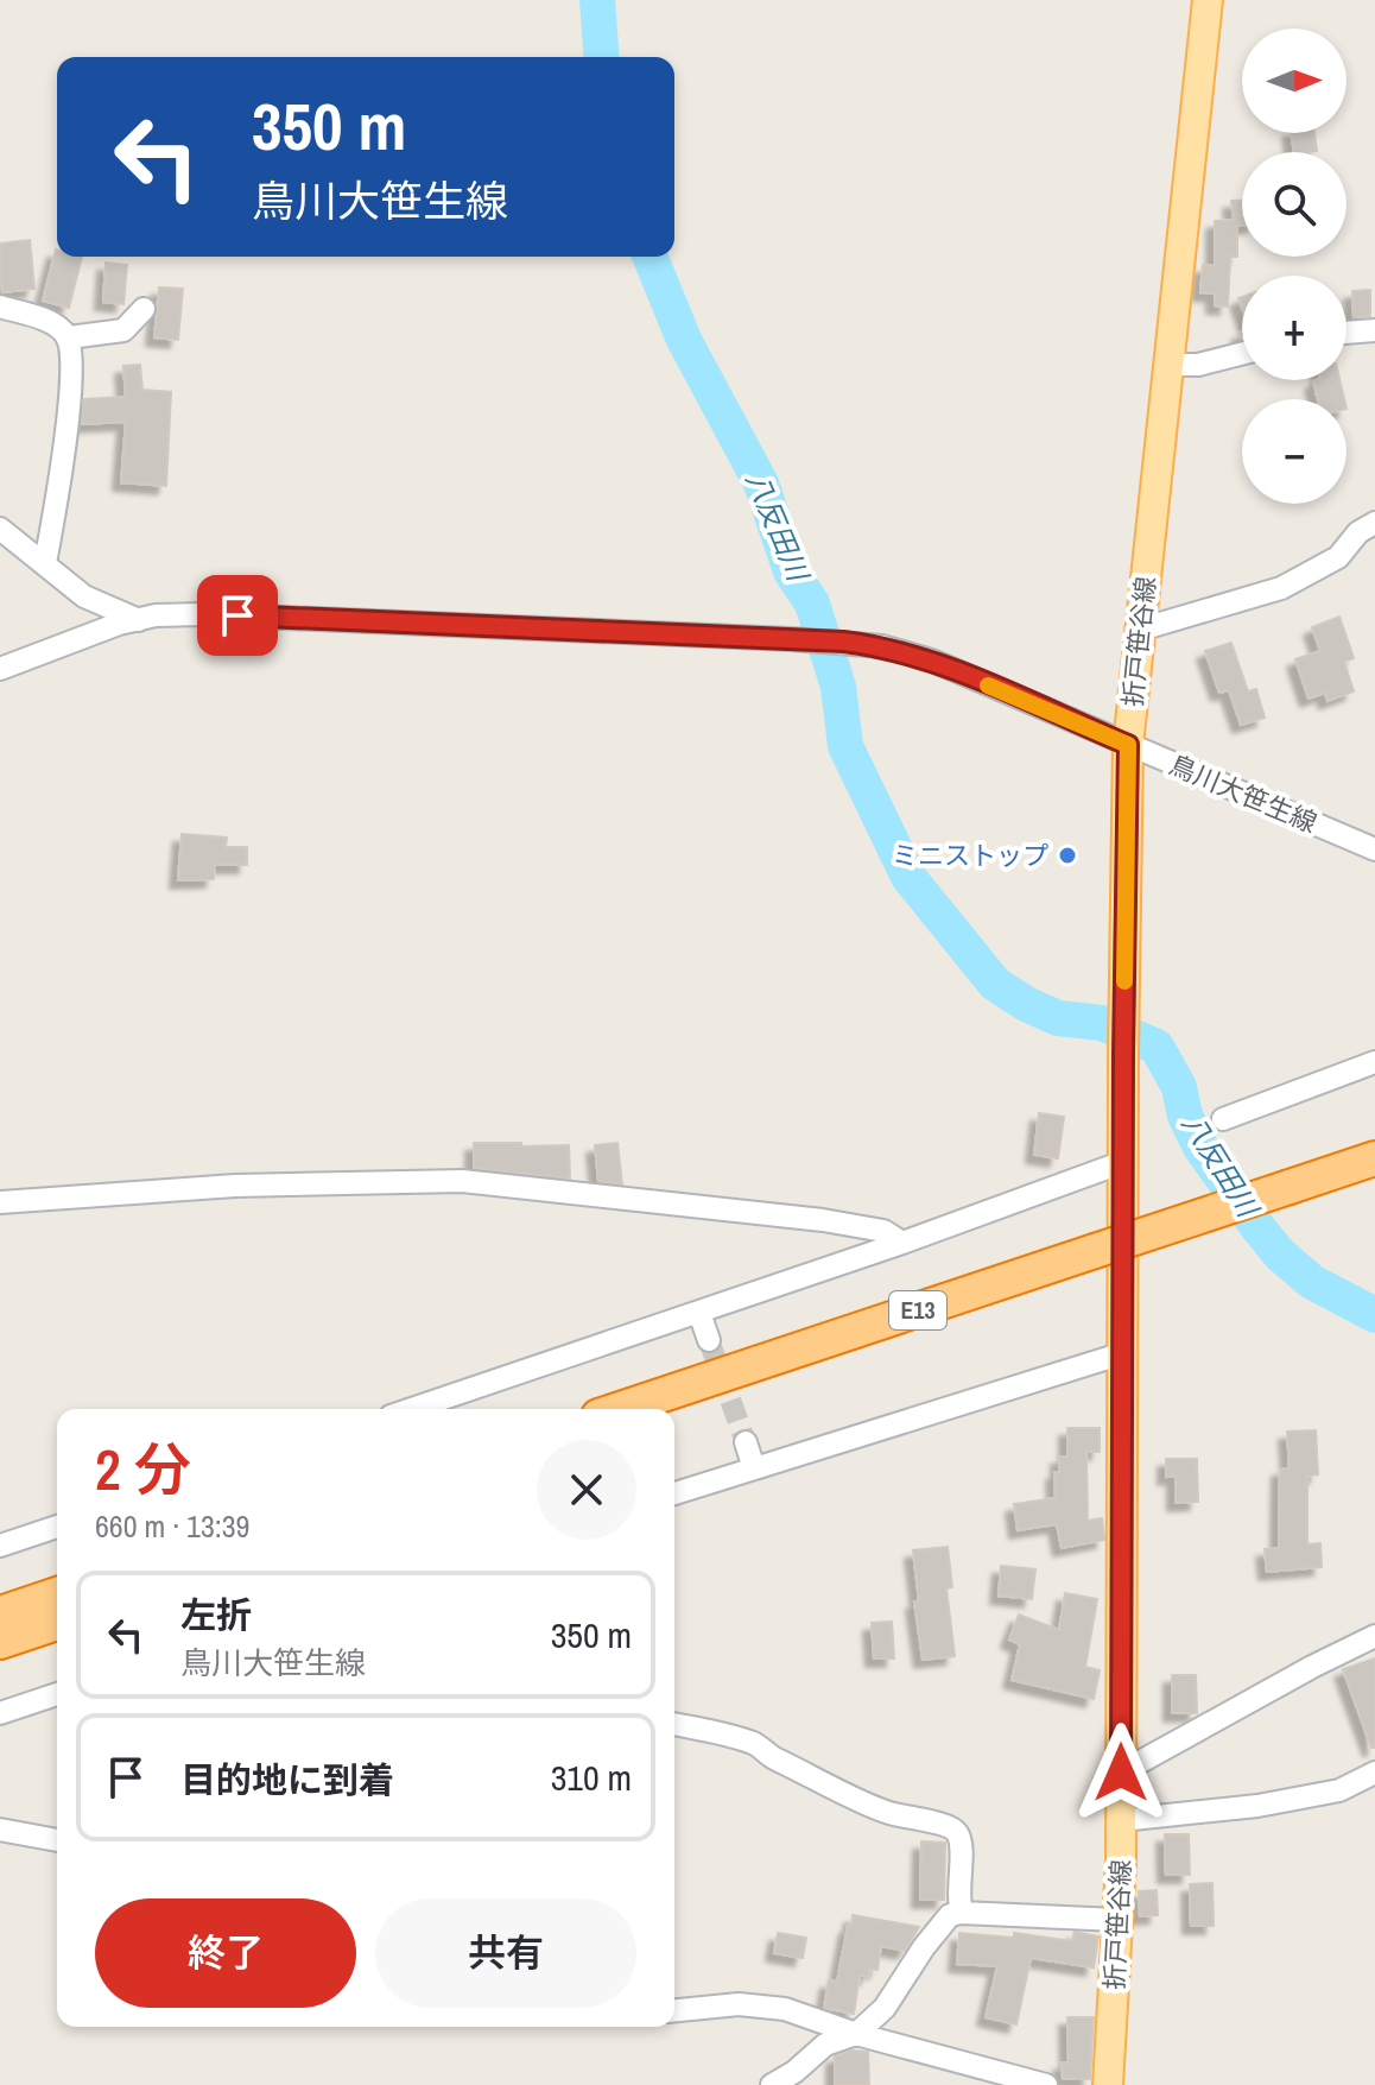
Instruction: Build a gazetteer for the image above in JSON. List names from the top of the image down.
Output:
{
  "streets": {
    "highway": ["E13"],
    "main road": ["折戸笹谷線"],
    "street": ["鳥川大笹生線"]
  },
  "crossings": [
    ["折戸笹谷線", "鳥川大笹生線"]
  ],
  "water": ["八反田川"],
  "places": ["ミニストップ"],
  "north": "right",
  "page": {
    "map_buttons": ["+", "−"],
    "turn": ["350 m", "鳥川大笹生線"],
    "heading": ["2 分", "660 m · 13:39"],
    "list": [
      {
        "name": "左折",
        "note": "鳥川大笹生線",
        "value": "350 m"
      },
      {
        "name": "目的地に到着",
        "value": "310 m"
      }
    ],
    "buttons": ["終了", "共有"]
  }
}
